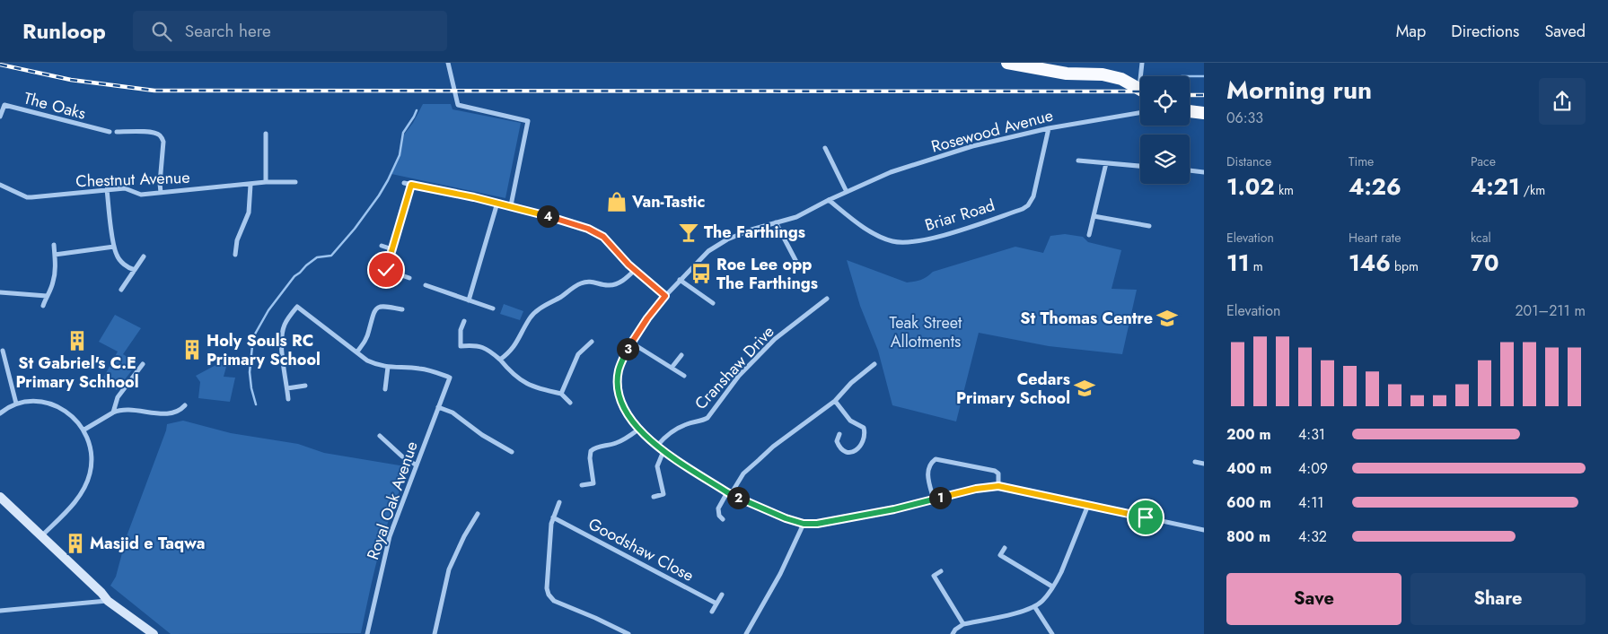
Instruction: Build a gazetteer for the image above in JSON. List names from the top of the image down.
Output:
{
  "streets": {
    "street": [
      "The Oaks",
      "Rosewood Avenue",
      "Chestnut Avenue",
      "Briar Road",
      "Cranshaw Drive",
      "Royal Oak Avenue",
      "Goodshaw Close"
    ]
  },
  "crossings": [
    ["Rosewood Avenue", "Briar Road"],
    ["Rosewood Avenue", "Cranshaw Drive"]
  ],
  "parks": ["Teak Street Allotments"],
  "places": {
    "shop": ["Van-Tastic"],
    "bar": ["The Farthings"],
    "bus stop": ["Roe Lee opp The Farthings"],
    "school or university": ["St Thomas Centre", "Cedars Primary School"],
    "building": ["St Gabriel's C.E Primary Schhool", "Holy Souls RC Primary School", "Masjid e Taqwa"]
  },
  "page": {
    "header": "Runloop",
    "search": "Search here",
    "nav": ["Map", "Directions", "Saved"],
    "heading": ["Morning run", "06:33"],
    "stats": [
      ["Distance", "1.02 km"],
      ["Time", "4:26"],
      ["Pace", "4:21 /km"],
      ["Elevation", "11 m"],
      ["Heart rate", "146 bpm"],
      ["kcal", "70"]
    ],
    "pins": [
      "4",
      "3",
      "1",
      "2"
    ],
    "chart": ["Elevation", "201–211 m"],
    "list": [
      {
        "name": "200 m",
        "note": "4:31"
      },
      {
        "name": "400 m",
        "note": "4:09"
      },
      {
        "name": "600 m",
        "note": "4:11"
      },
      {
        "name": "800 m",
        "note": "4:32"
      }
    ],
    "buttons": ["Save", "Share"]
  }
}
